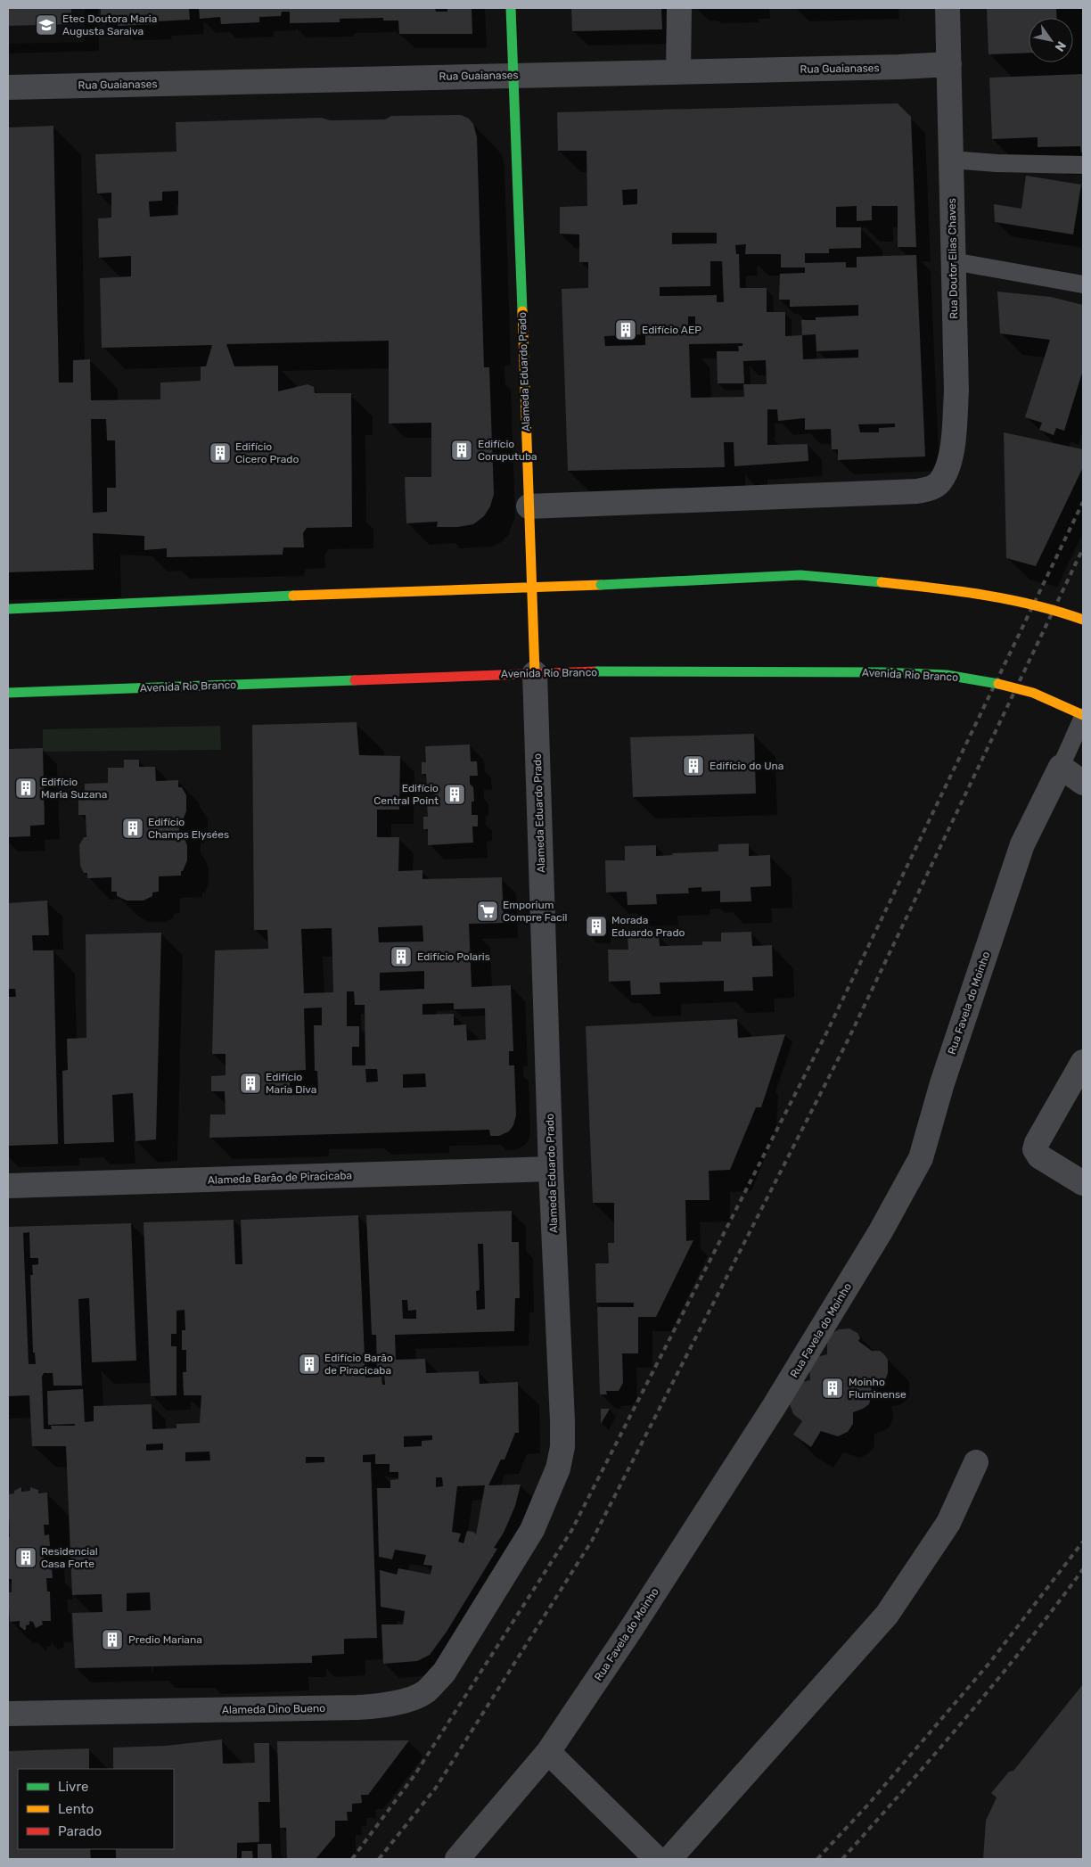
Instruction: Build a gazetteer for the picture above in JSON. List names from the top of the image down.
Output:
{
  "streets": {
    "main road": ["Alameda Eduardo Prado", "Avenida Rio Branco"],
    "street": [
      "Rua Guaianases",
      "Rua Doutor Elias Chaves",
      "Rua Favela do Moinho",
      "Alameda Barão de Piracicaba",
      "Alameda Dino Bueno"
    ]
  },
  "crossings": [
    ["Rua Guaianases", "Rua Doutor Elias Chaves"],
    ["Rua Guaianases", "Alameda Eduardo Prado"],
    ["Rua Doutor Elias Chaves", "Alameda Eduardo Prado"],
    ["Alameda Eduardo Prado", "Avenida Rio Branco"],
    ["Alameda Eduardo Prado", "Alameda Barão de Piracicaba"],
    ["Alameda Eduardo Prado", "Alameda Dino Bueno"]
  ],
  "places": {
    "school or university": ["Etec Doutora Maria Augusta Saraiva"],
    "building": [
      "Edifício AEP",
      "Edifício Coruputuba",
      "Edifício Cicero Prado",
      "Edifício do Una",
      "Edifício Maria Suzana",
      "Edifício Central Point",
      "Edifício Champs Elysées",
      "Morada Eduardo Prado",
      "Edifício Polaris",
      "Edifício Maria Diva",
      "Edifício Barão de Piracicaba",
      "Moinho Fluminense",
      "Residencial Casa Forte",
      "Predio Mariana"
    ],
    "supermarket": ["Emporium Compre Facil"]
  },
  "legend": ["Livre", "Lento", "Parado"],
  "north": "bottom right"
}
